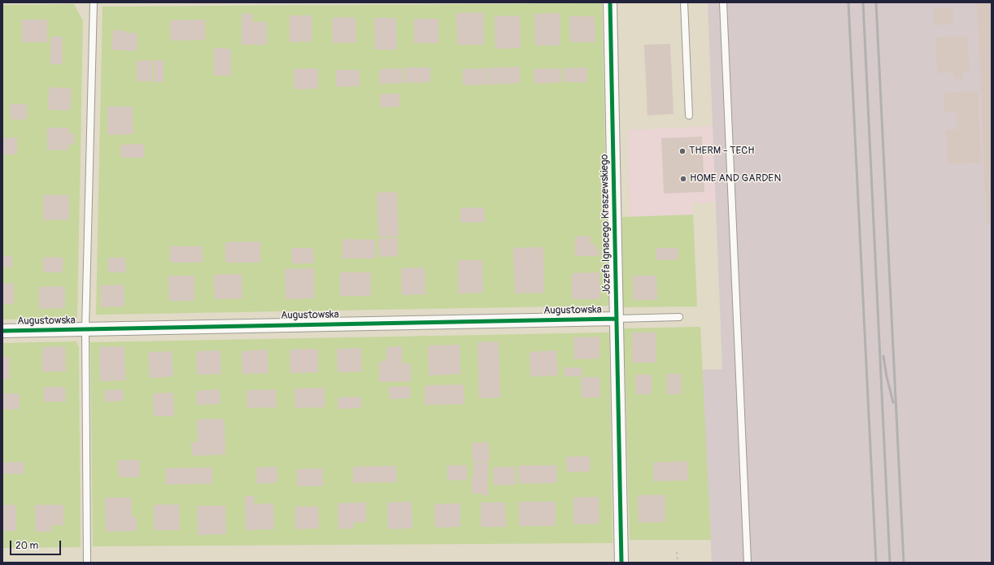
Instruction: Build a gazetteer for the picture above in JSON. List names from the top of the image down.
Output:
{
  "streets": {
    "street": ["Józefa Ignacego Kraszewskiego", "Augustowska"]
  },
  "crossings": [
    ["Józefa Ignacego Kraszewskiego", "Augustowska"]
  ],
  "places": ["THERM - TECH", "HOME AND GARDEN"],
  "scale_bar": "20 m"
}
